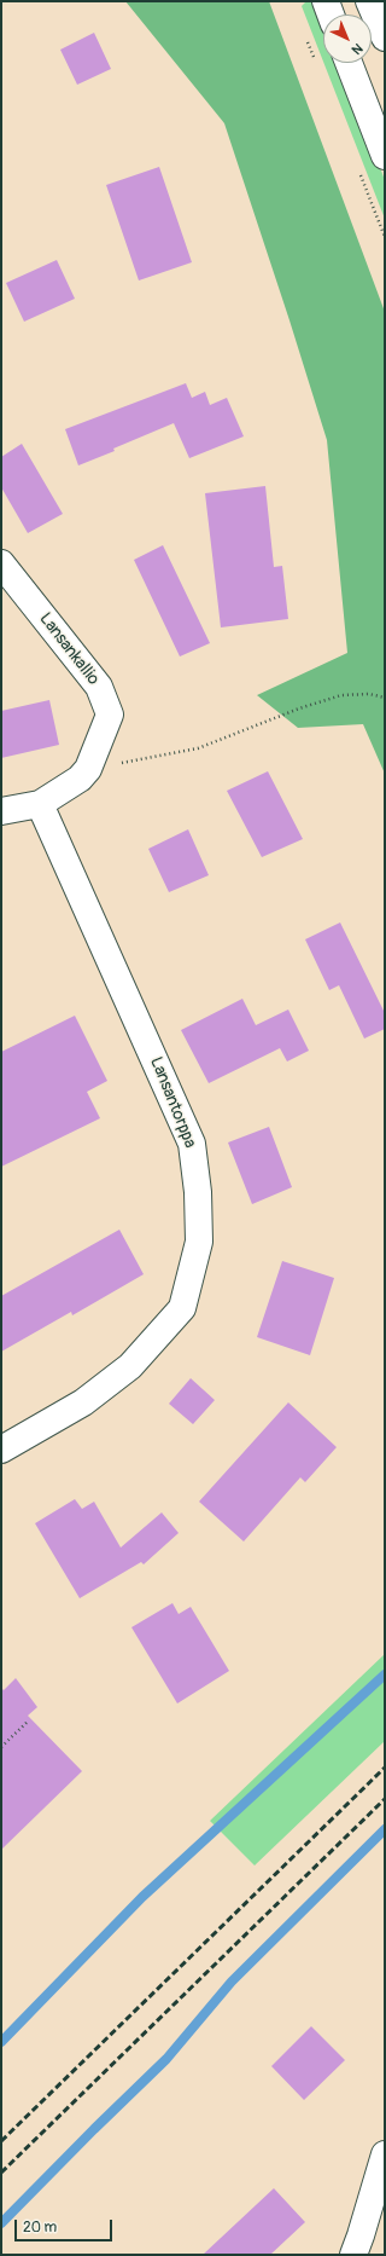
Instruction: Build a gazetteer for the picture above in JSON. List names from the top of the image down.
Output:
{
  "streets": {
    "street": ["Lansankallio", "Lansantorppa"]
  },
  "scale_bar": "20 m",
  "north": "bottom right"
}
